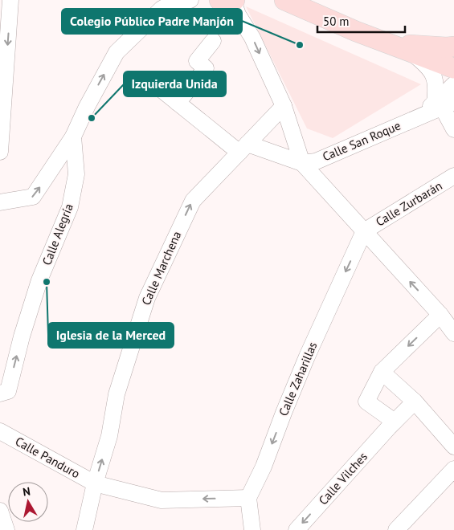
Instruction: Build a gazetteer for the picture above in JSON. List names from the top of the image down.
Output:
{
  "streets": {
    "street": [
      "Calle San Roque",
      "Calle Zurbarán",
      "Calle Alegría",
      "Calle Marchena",
      "Calle Zaharillas",
      "Calle Panduro",
      "Calle Vilches"
    ]
  },
  "crossings": [
    ["Calle Zurbarán", "Calle Zaharillas"],
    ["Calle Marchena", "Calle Panduro"],
    ["Calle Zaharillas", "Calle Panduro"]
  ],
  "one_way": [
    "Calle Alegría",
    "Calle Marchena",
    "Calle Zaharillas",
    "Calle Panduro"
  ],
  "places": ["Colegio Público Padre Manjón", "Izquierda Unida", "Iglesia de la Merced"],
  "scale_bar": "50 m",
  "north": "top"
}
